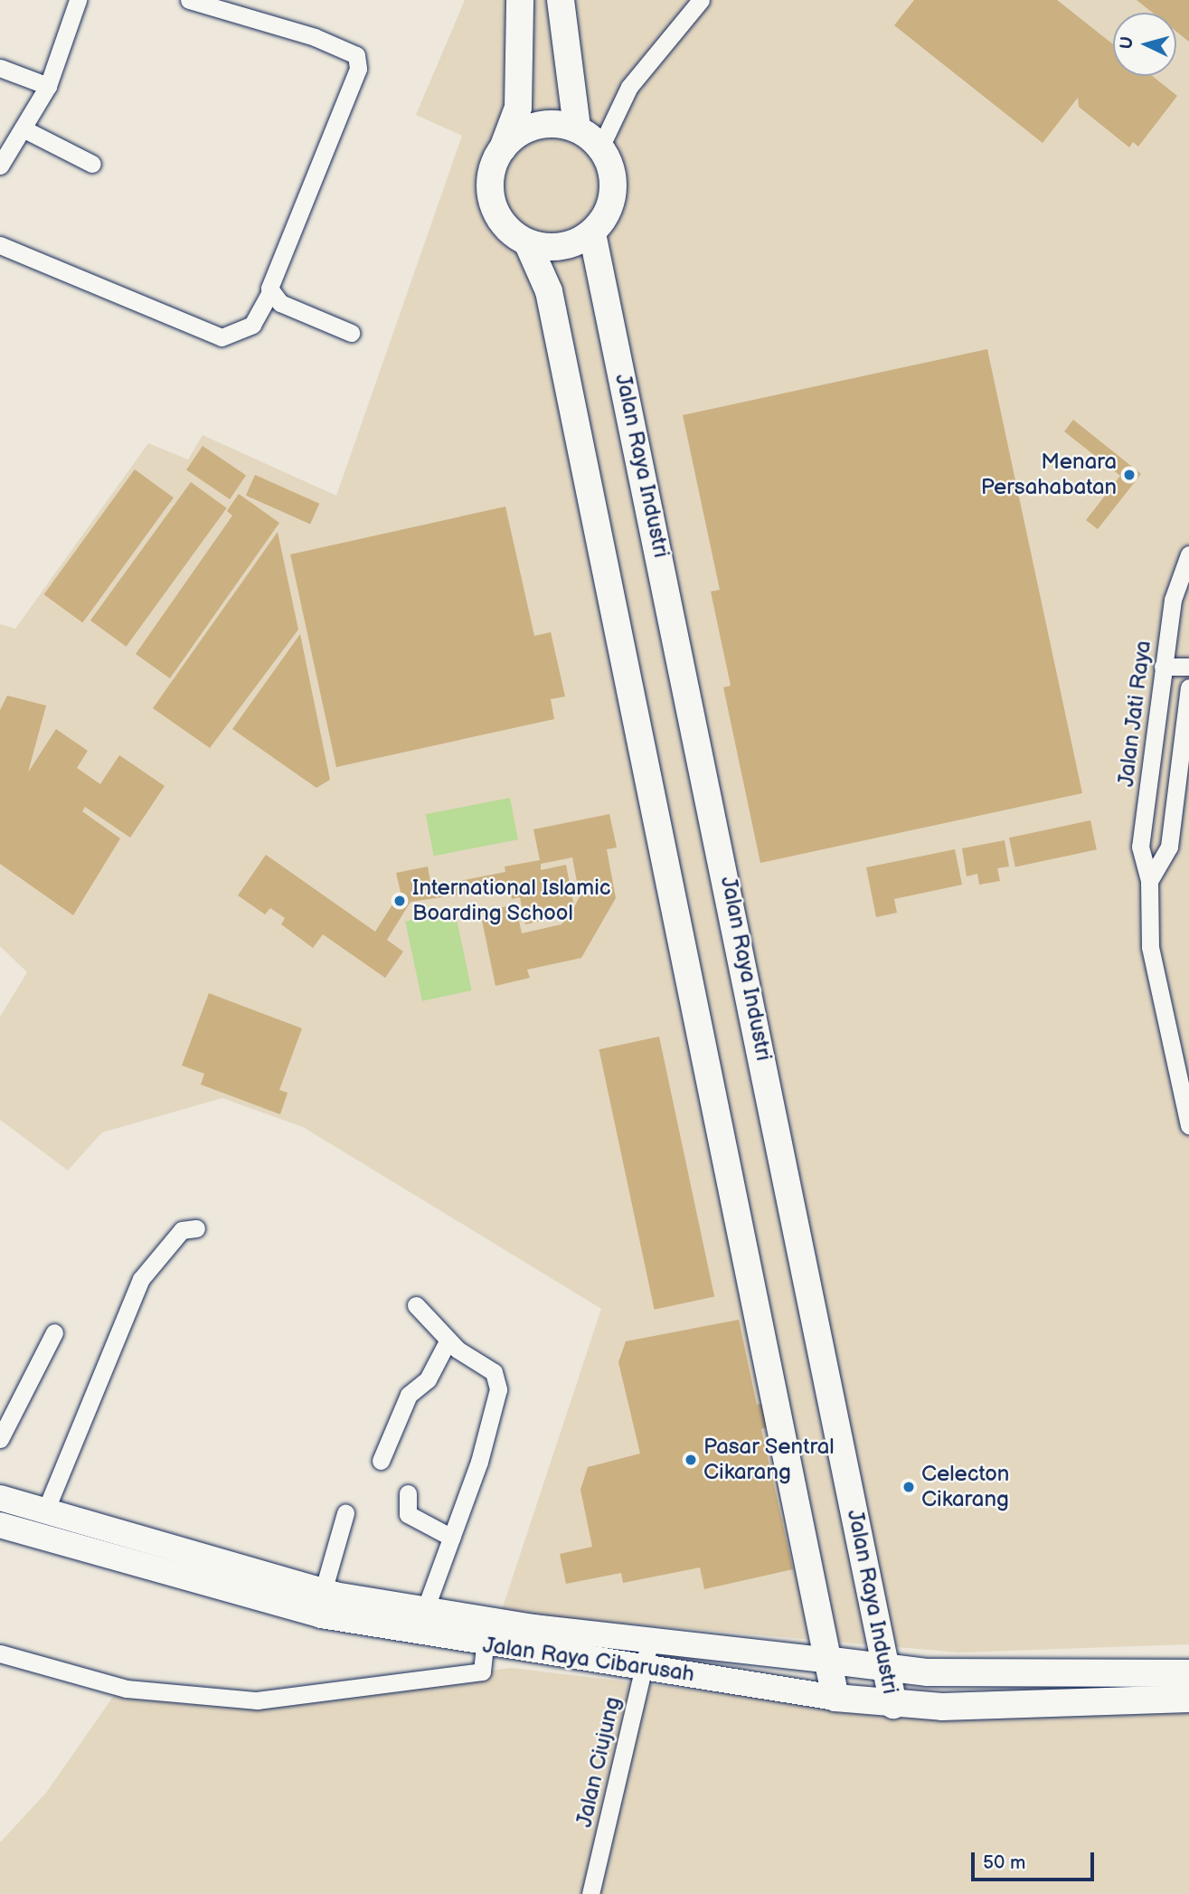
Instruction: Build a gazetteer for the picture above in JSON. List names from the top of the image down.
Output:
{
  "streets": {
    "main road": ["Jalan Raya Industri", "Jalan Raya Cibarusah"],
    "street": ["Jalan Jati Raya", "Jalan Ciujung"]
  },
  "crossings": [
    ["Jalan Raya Industri", "Jalan Raya Cibarusah"],
    ["Jalan Raya Cibarusah", "Jalan Ciujung"]
  ],
  "places": [
    "Menara Persahabatan",
    "International Islamic Boarding School",
    "Pasar Sentral Cikarang",
    "Celecton Cikarang"
  ],
  "scale_bar": "50 m",
  "north": "left"
}
